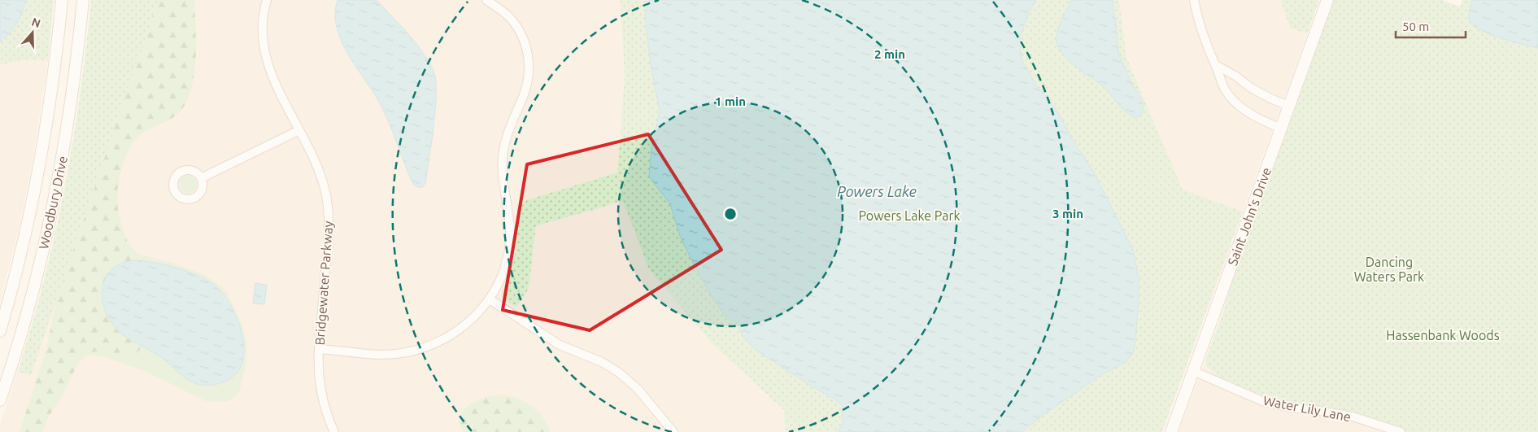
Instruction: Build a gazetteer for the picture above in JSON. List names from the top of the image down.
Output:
{
  "streets": {
    "main road": ["Woodbury Drive", "Saint John's Drive"],
    "street": ["Bridgewater Parkway", "Water Lily Lane"]
  },
  "crossings": [
    ["Saint John's Drive", "Water Lily Lane"]
  ],
  "water": ["Powers Lake"],
  "parks": ["Powers Lake Park", "Dancing Waters Park", "Hassenbank Woods"],
  "scale_bar": "50 m",
  "north": "top",
  "rings": ["2 min", "1 min", "3 min"]
}
